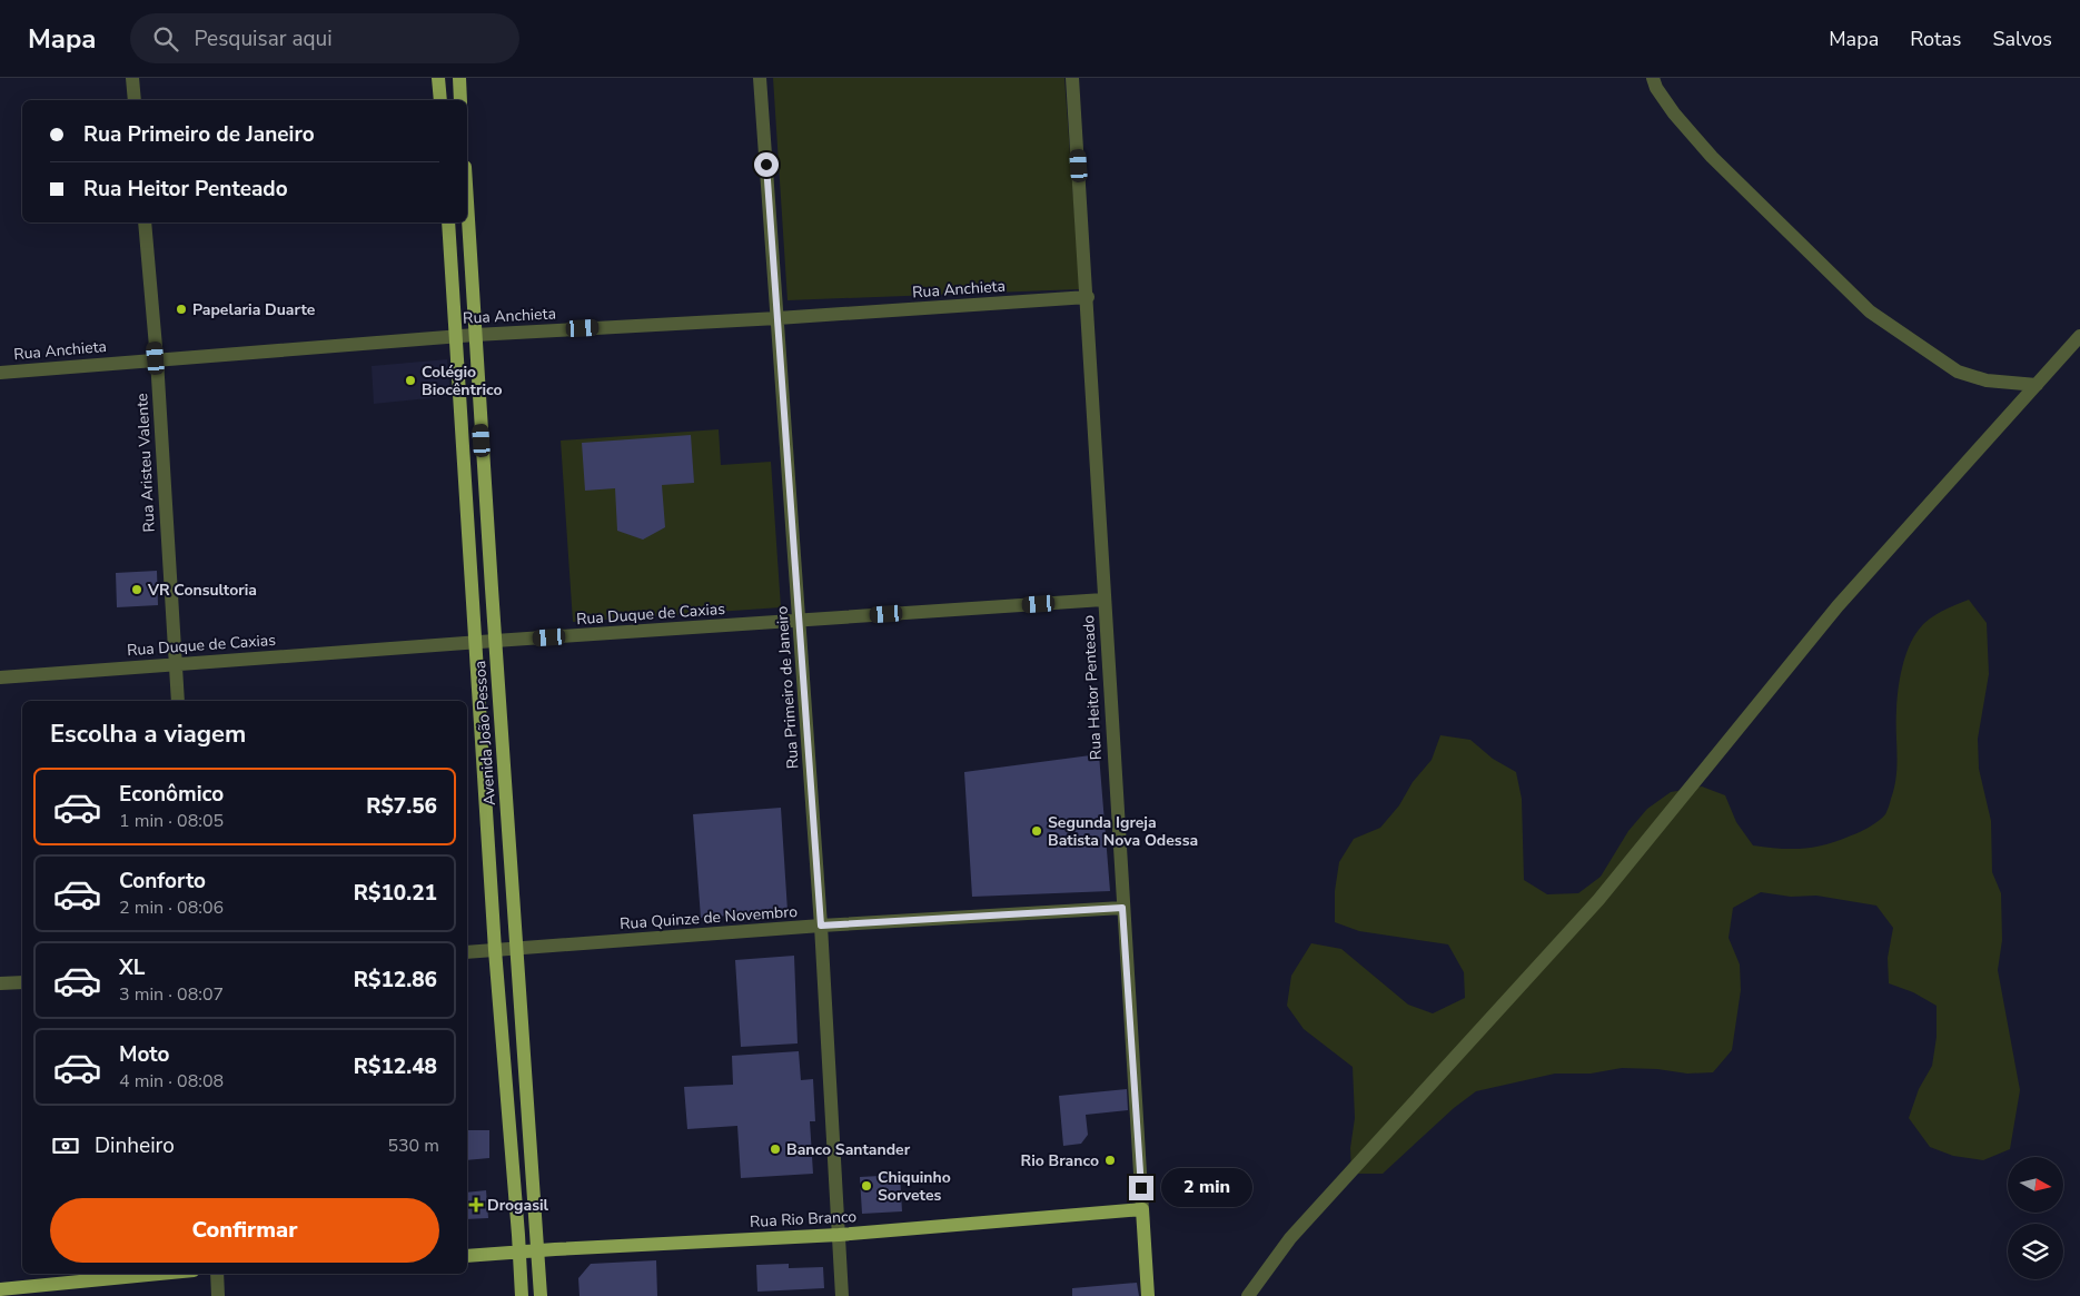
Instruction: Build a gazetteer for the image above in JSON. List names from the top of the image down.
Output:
{
  "streets": {
    "main road": ["Rua Heitor Penteado", "Avenida João Pessoa", "Rua Rio Branco"],
    "street": [
      "Rua Anchieta",
      "Rua Aristeu Valente",
      "Rua Duque de Caxias",
      "Rua Primeiro de Janeiro",
      "Rua Quinze de Novembro"
    ]
  },
  "crossings": [
    ["Rua Anchieta", "Rua Aristeu Valente"],
    ["Rua Anchieta", "Rua Primeiro de Janeiro"],
    ["Rua Anchieta", "Rua Heitor Penteado"],
    ["Rua Anchieta", "Avenida João Pessoa"],
    ["Rua Aristeu Valente", "Rua Duque de Caxias"],
    ["Rua Duque de Caxias", "Rua Primeiro de Janeiro"],
    ["Rua Duque de Caxias", "Rua Heitor Penteado"],
    ["Rua Duque de Caxias", "Avenida João Pessoa"],
    ["Rua Primeiro de Janeiro", "Rua Quinze de Novembro"],
    ["Rua Primeiro de Janeiro", "Rua Rio Branco"],
    ["Rua Heitor Penteado", "Rua Quinze de Novembro"],
    ["Rua Heitor Penteado", "Rua Rio Branco"],
    ["Avenida João Pessoa", "Rua Quinze de Novembro"],
    ["Avenida João Pessoa", "Rua Rio Branco"]
  ],
  "places": {
    "other": [
      "Papelaria Duarte",
      "Colégio Biocêntrico",
      "VR Consultoria",
      "Segunda Igreja Batista Nova Odessa",
      "Banco Santander",
      "Rio Branco",
      "Chiquinho Sorvetes"
    ],
    "health": ["Drogasil"]
  },
  "north": "right",
  "page": {
    "header": "Mapa",
    "search": "Pesquisar aqui",
    "nav": ["Mapa", "Rotas", "Salvos"],
    "banner": ["Rua Primeiro de Janeiro", "Rua Heitor Penteado"],
    "heading": "Escolha a viagem",
    "list": [
      {
        "name": "Econômico",
        "note": "1 min · 08:05",
        "value": "R$7.56"
      },
      {
        "name": "Conforto",
        "note": "2 min · 08:06",
        "value": "R$10.21"
      },
      {
        "name": "XL",
        "note": "3 min · 08:07",
        "value": "R$12.86"
      },
      {
        "name": "Moto",
        "note": "4 min · 08:08",
        "value": "R$12.48"
      }
    ],
    "pay": ["Dinheiro", "530 m"],
    "bubble": "2 min",
    "buttons": "Confirmar"
  }
}
